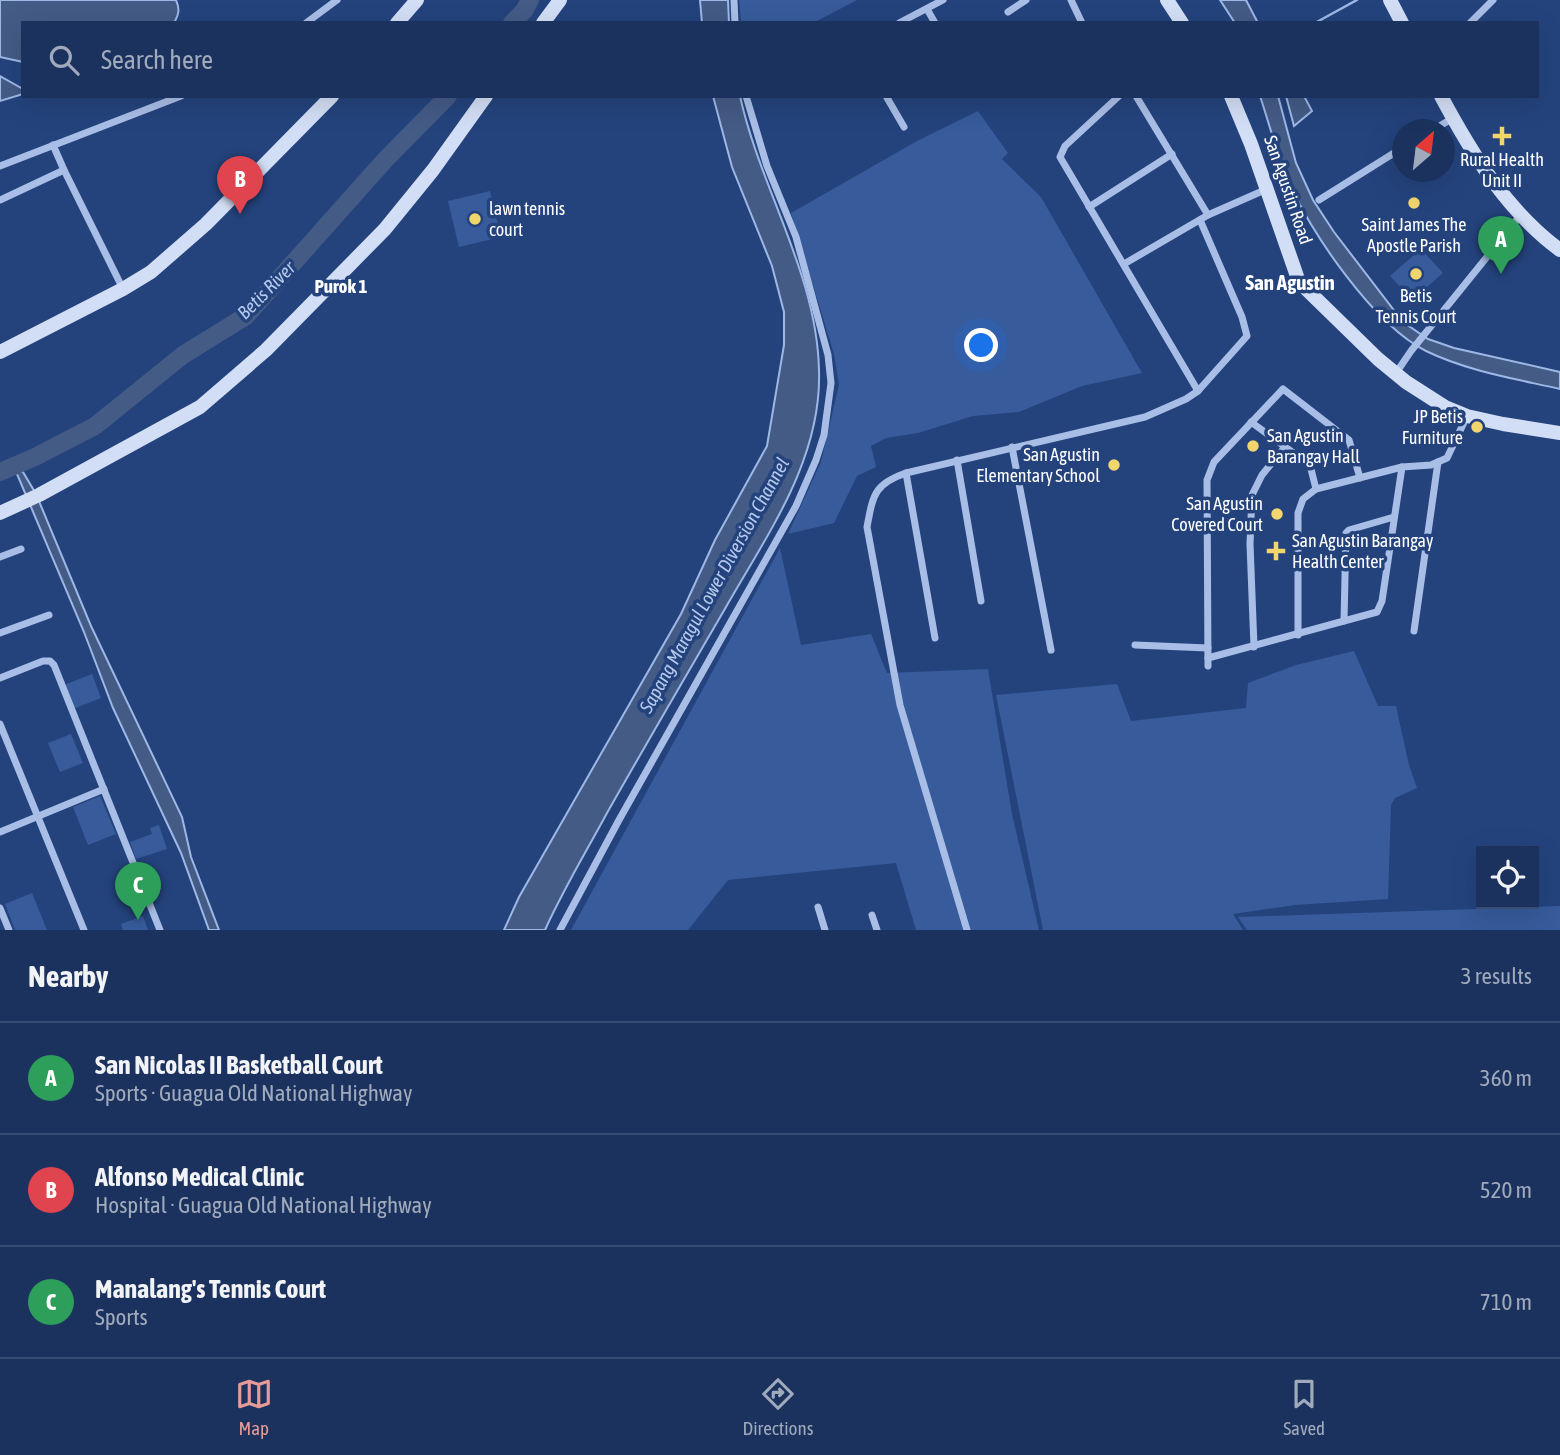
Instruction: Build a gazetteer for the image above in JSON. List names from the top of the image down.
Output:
{
  "streets": {
    "street": ["San Agustin Road"]
  },
  "districts": ["San Agustin", "Purok 1"],
  "water": ["Betis River", "Sapang Maragul Lower Diversion Channel"],
  "places": {
    "health": ["Rural Health Unit II", "San Agustin Barangay Health Center"],
    "other": [
      "Saint James The Apostle Parish",
      "lawn tennis court",
      "Betis Tennis Court",
      "JP Betis Furniture",
      "San Agustin Barangay Hall",
      "San Agustin Elementary School",
      "San Agustin Covered Court"
    ]
  },
  "north": "top right",
  "page": {
    "search": "Search here",
    "pins": ["B", "A", "C"],
    "heading": ["Nearby", "3 results"],
    "list": [
      {
        "mark": "A",
        "name": "San Nicolas II Basketball Court",
        "note": "Sports · Guagua Old National Highway",
        "value": "360 m"
      },
      {
        "mark": "B",
        "name": "Alfonso Medical Clinic",
        "note": "Hospital · Guagua Old National Highway",
        "value": "520 m"
      },
      {
        "mark": "C",
        "name": "Manalang's Tennis Court",
        "note": "Sports",
        "value": "710 m"
      }
    ],
    "nav": ["Map", "Directions", "Saved"]
  }
}
